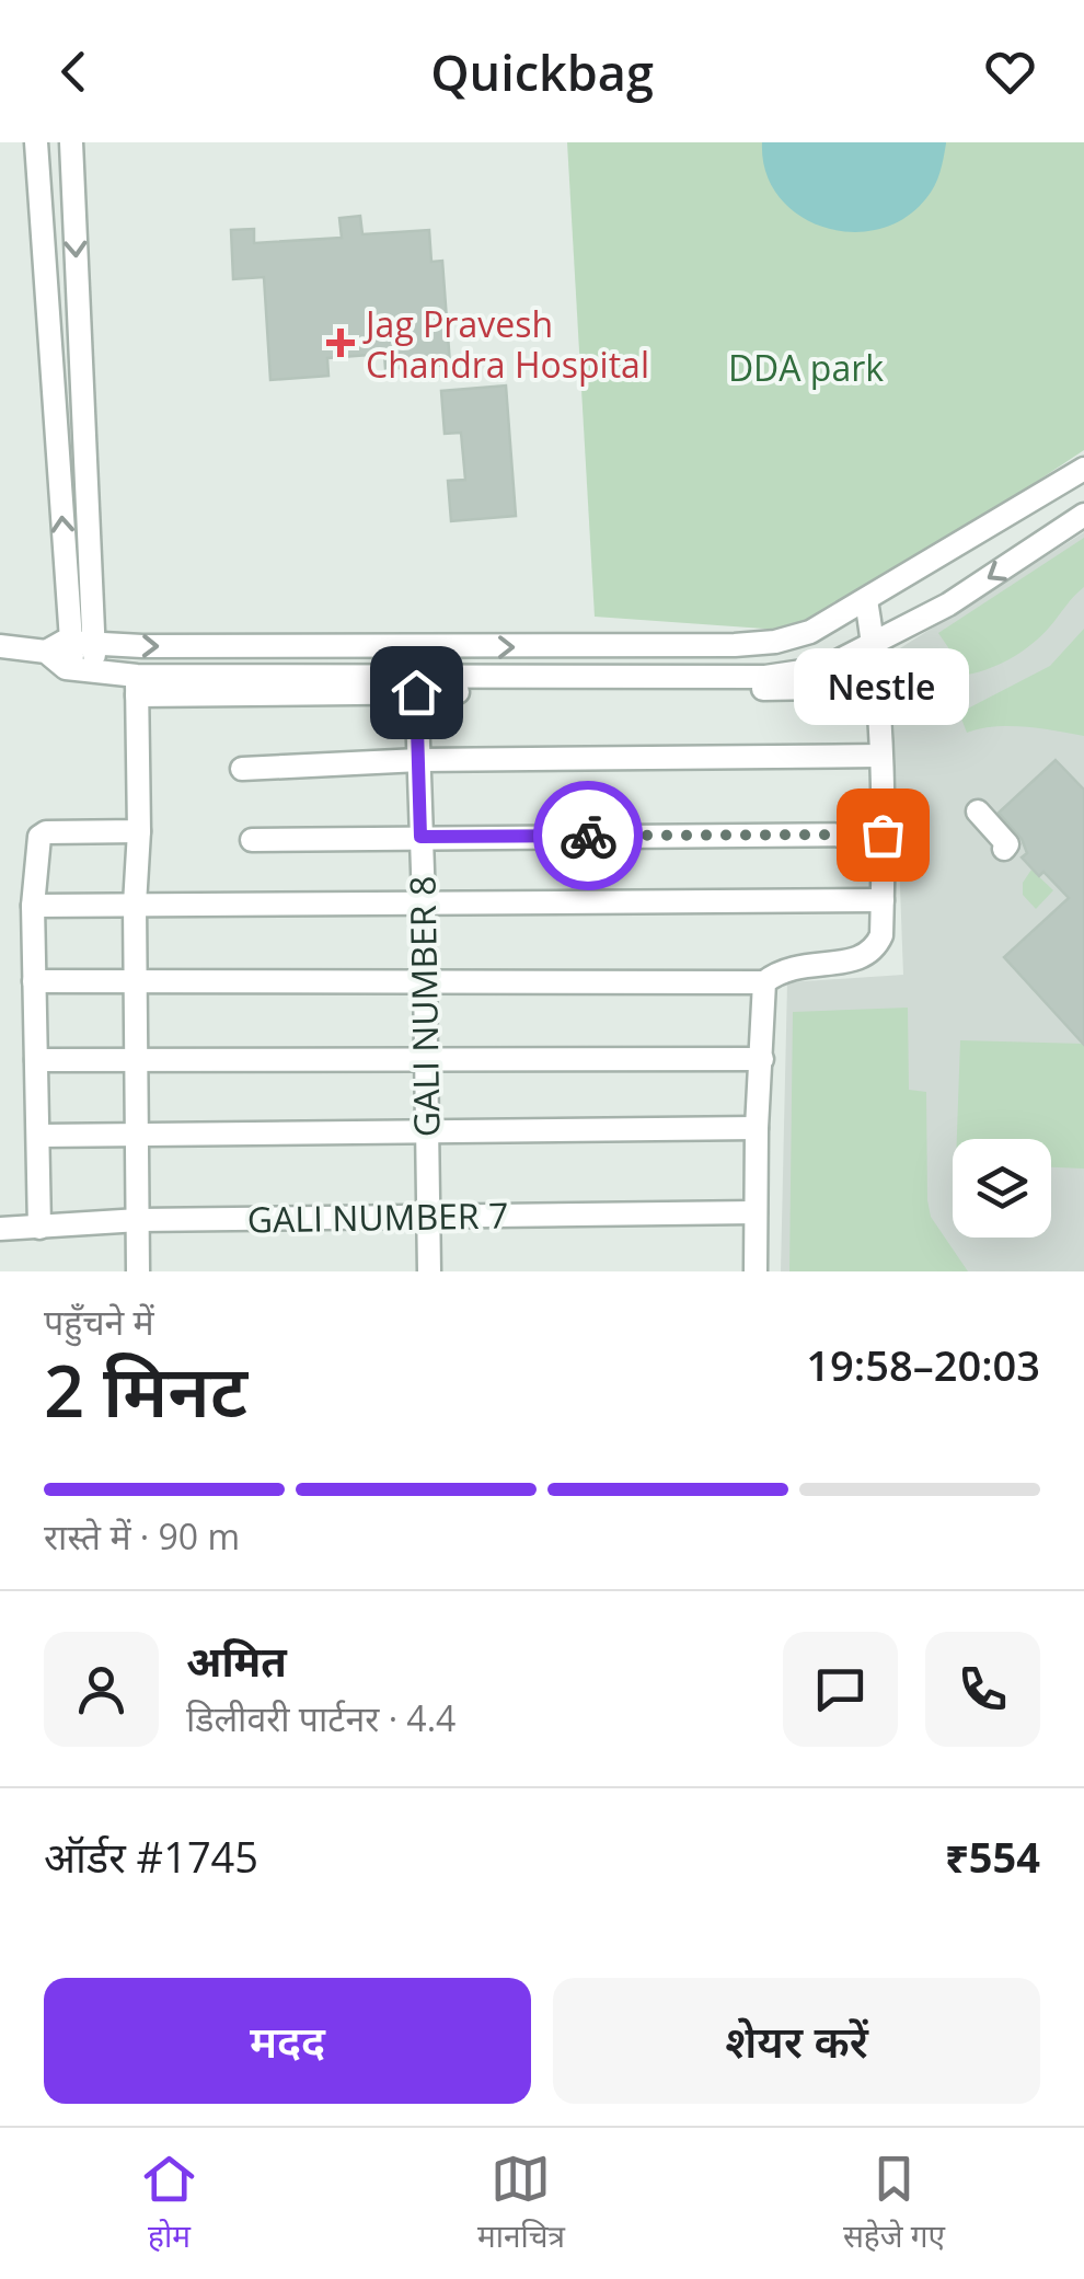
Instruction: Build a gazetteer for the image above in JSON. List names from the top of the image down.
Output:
{
  "streets": {
    "street": ["GALI NUMBER 8", "GALI NUMBER 7"]
  },
  "crossings": [
    ["GALI NUMBER 8", "GALI NUMBER 7"]
  ],
  "parks": ["DDA park"],
  "places": {
    "health": ["Jag Pravesh Chandra Hospital"],
    "other": ["Nestle"]
  },
  "page": {
    "header": "Quickbag",
    "bubble": "Nestle",
    "heading": ["2 मिनट", "पहुँचने में", "19:58–20:03"],
    "panel": [
      "अमित",
      "डिलीवरी पार्टनर · 4.4",
      "ऑर्डर #1745",
      "₹554"
    ],
    "bar": "रास्ते में · 90 m",
    "buttons": ["मदद", "शेयर करें"],
    "tabs": ["होम", "मानचित्र", "सहेजे गए"]
  }
}
